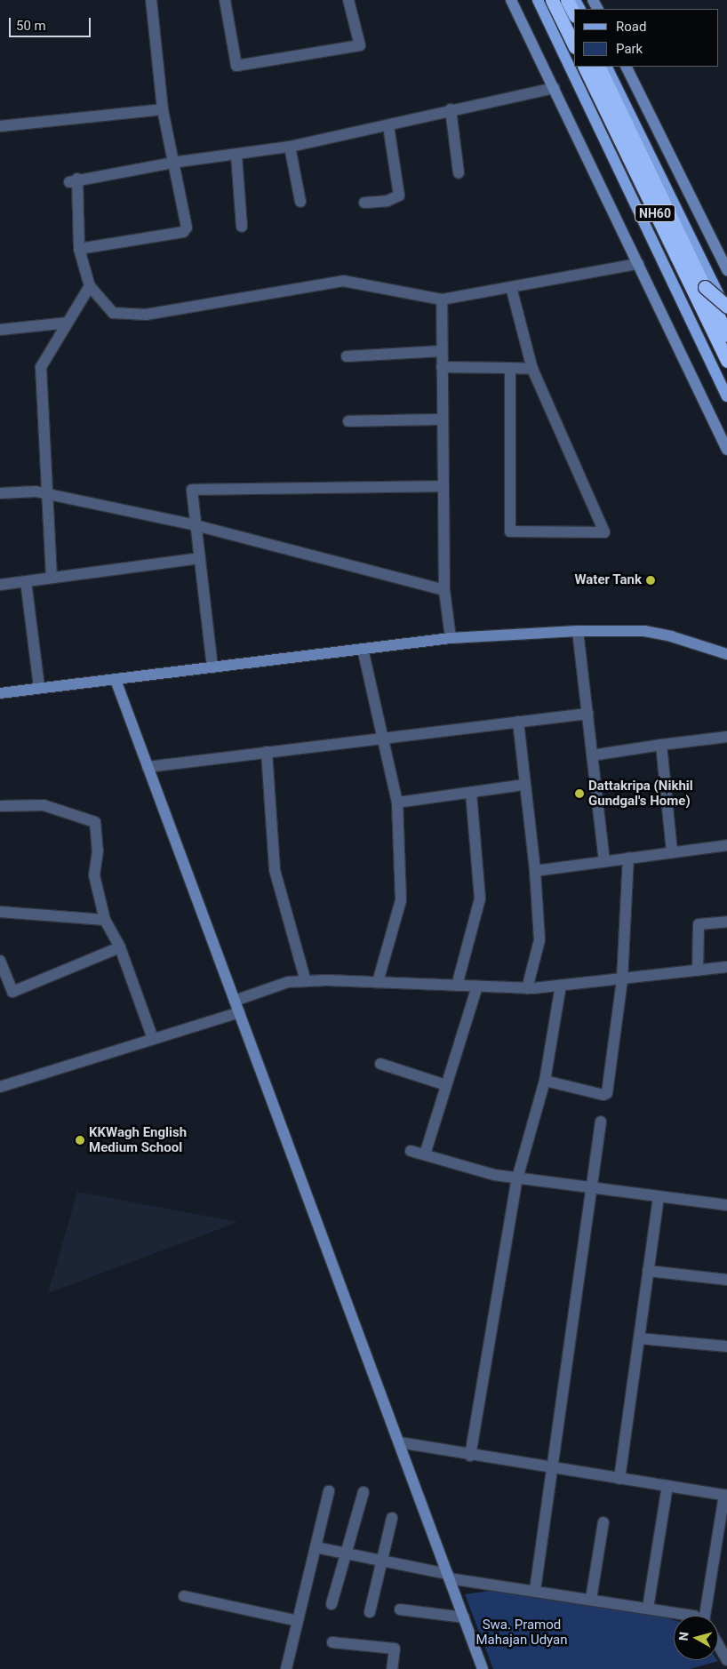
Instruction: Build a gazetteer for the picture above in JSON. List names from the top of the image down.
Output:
{
  "streets": {
    "highway": ["NH60"]
  },
  "parks": ["Swa. Pramod Mahajan Udyan"],
  "places": ["Water Tank", "Dattakripa (Nikhil Gundgal's Home)", "KKWagh English Medium School"],
  "legend": ["Road", "Park"],
  "scale_bar": "50 m",
  "north": "left"
}
